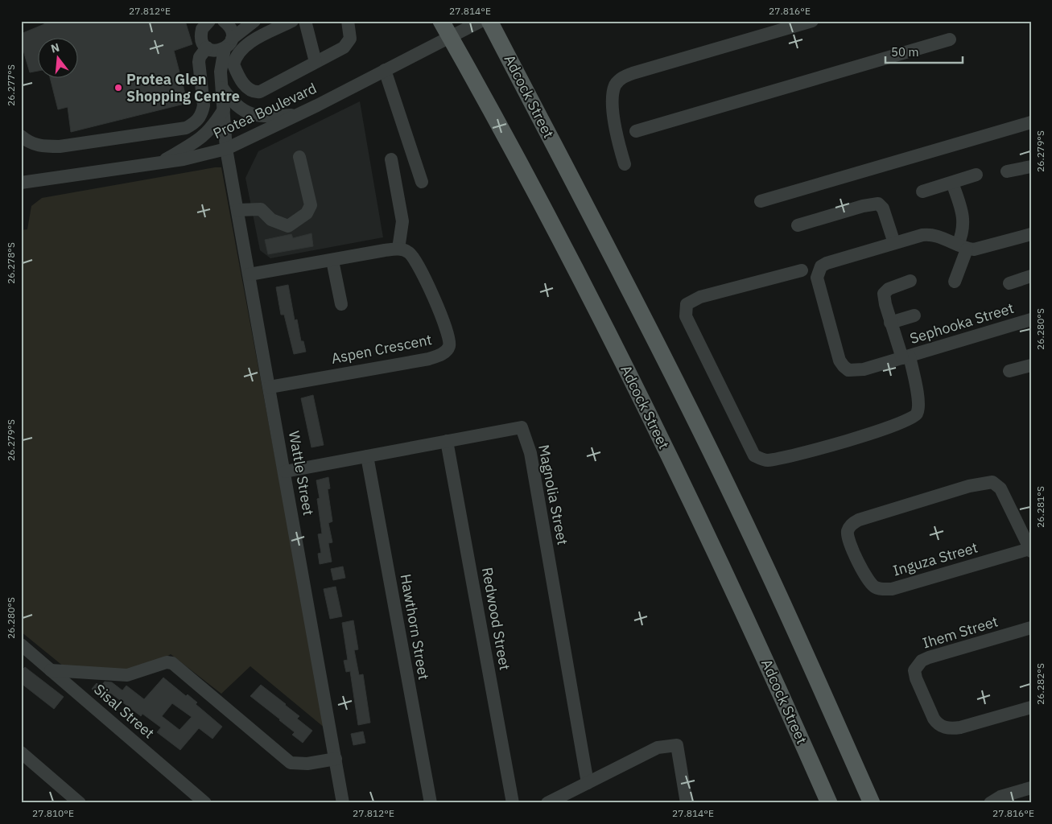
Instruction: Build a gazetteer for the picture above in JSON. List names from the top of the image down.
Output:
{
  "streets": {
    "main road": ["Adcock Street"],
    "street": [
      "Protea Boulevard",
      "Sephooka Street",
      "Aspen Crescent",
      "Wattle Street",
      "Magnolia Street",
      "Inguza Street",
      "Redwood Street",
      "Hawthorn Street",
      "Ihem Street",
      "Sisal Street"
    ]
  },
  "crossings": [
    ["Adcock Street", "Protea Boulevard"],
    ["Protea Boulevard", "Wattle Street"],
    ["Aspen Crescent", "Wattle Street"],
    ["Wattle Street", "Magnolia Street"],
    ["Magnolia Street", "Redwood Street"],
    ["Magnolia Street", "Hawthorn Street"]
  ],
  "places": ["Protea Glen Shopping Centre"],
  "scale_bar": "50 m",
  "north": "top",
  "coordinates": [
    "27.812°E",
    "27.814°E",
    "27.816°E",
    "26.277°S",
    "26.279°S",
    "26.278°S",
    "26.280°S",
    "26.281°S",
    "26.282°S",
    "27.810°E"
  ]
}
